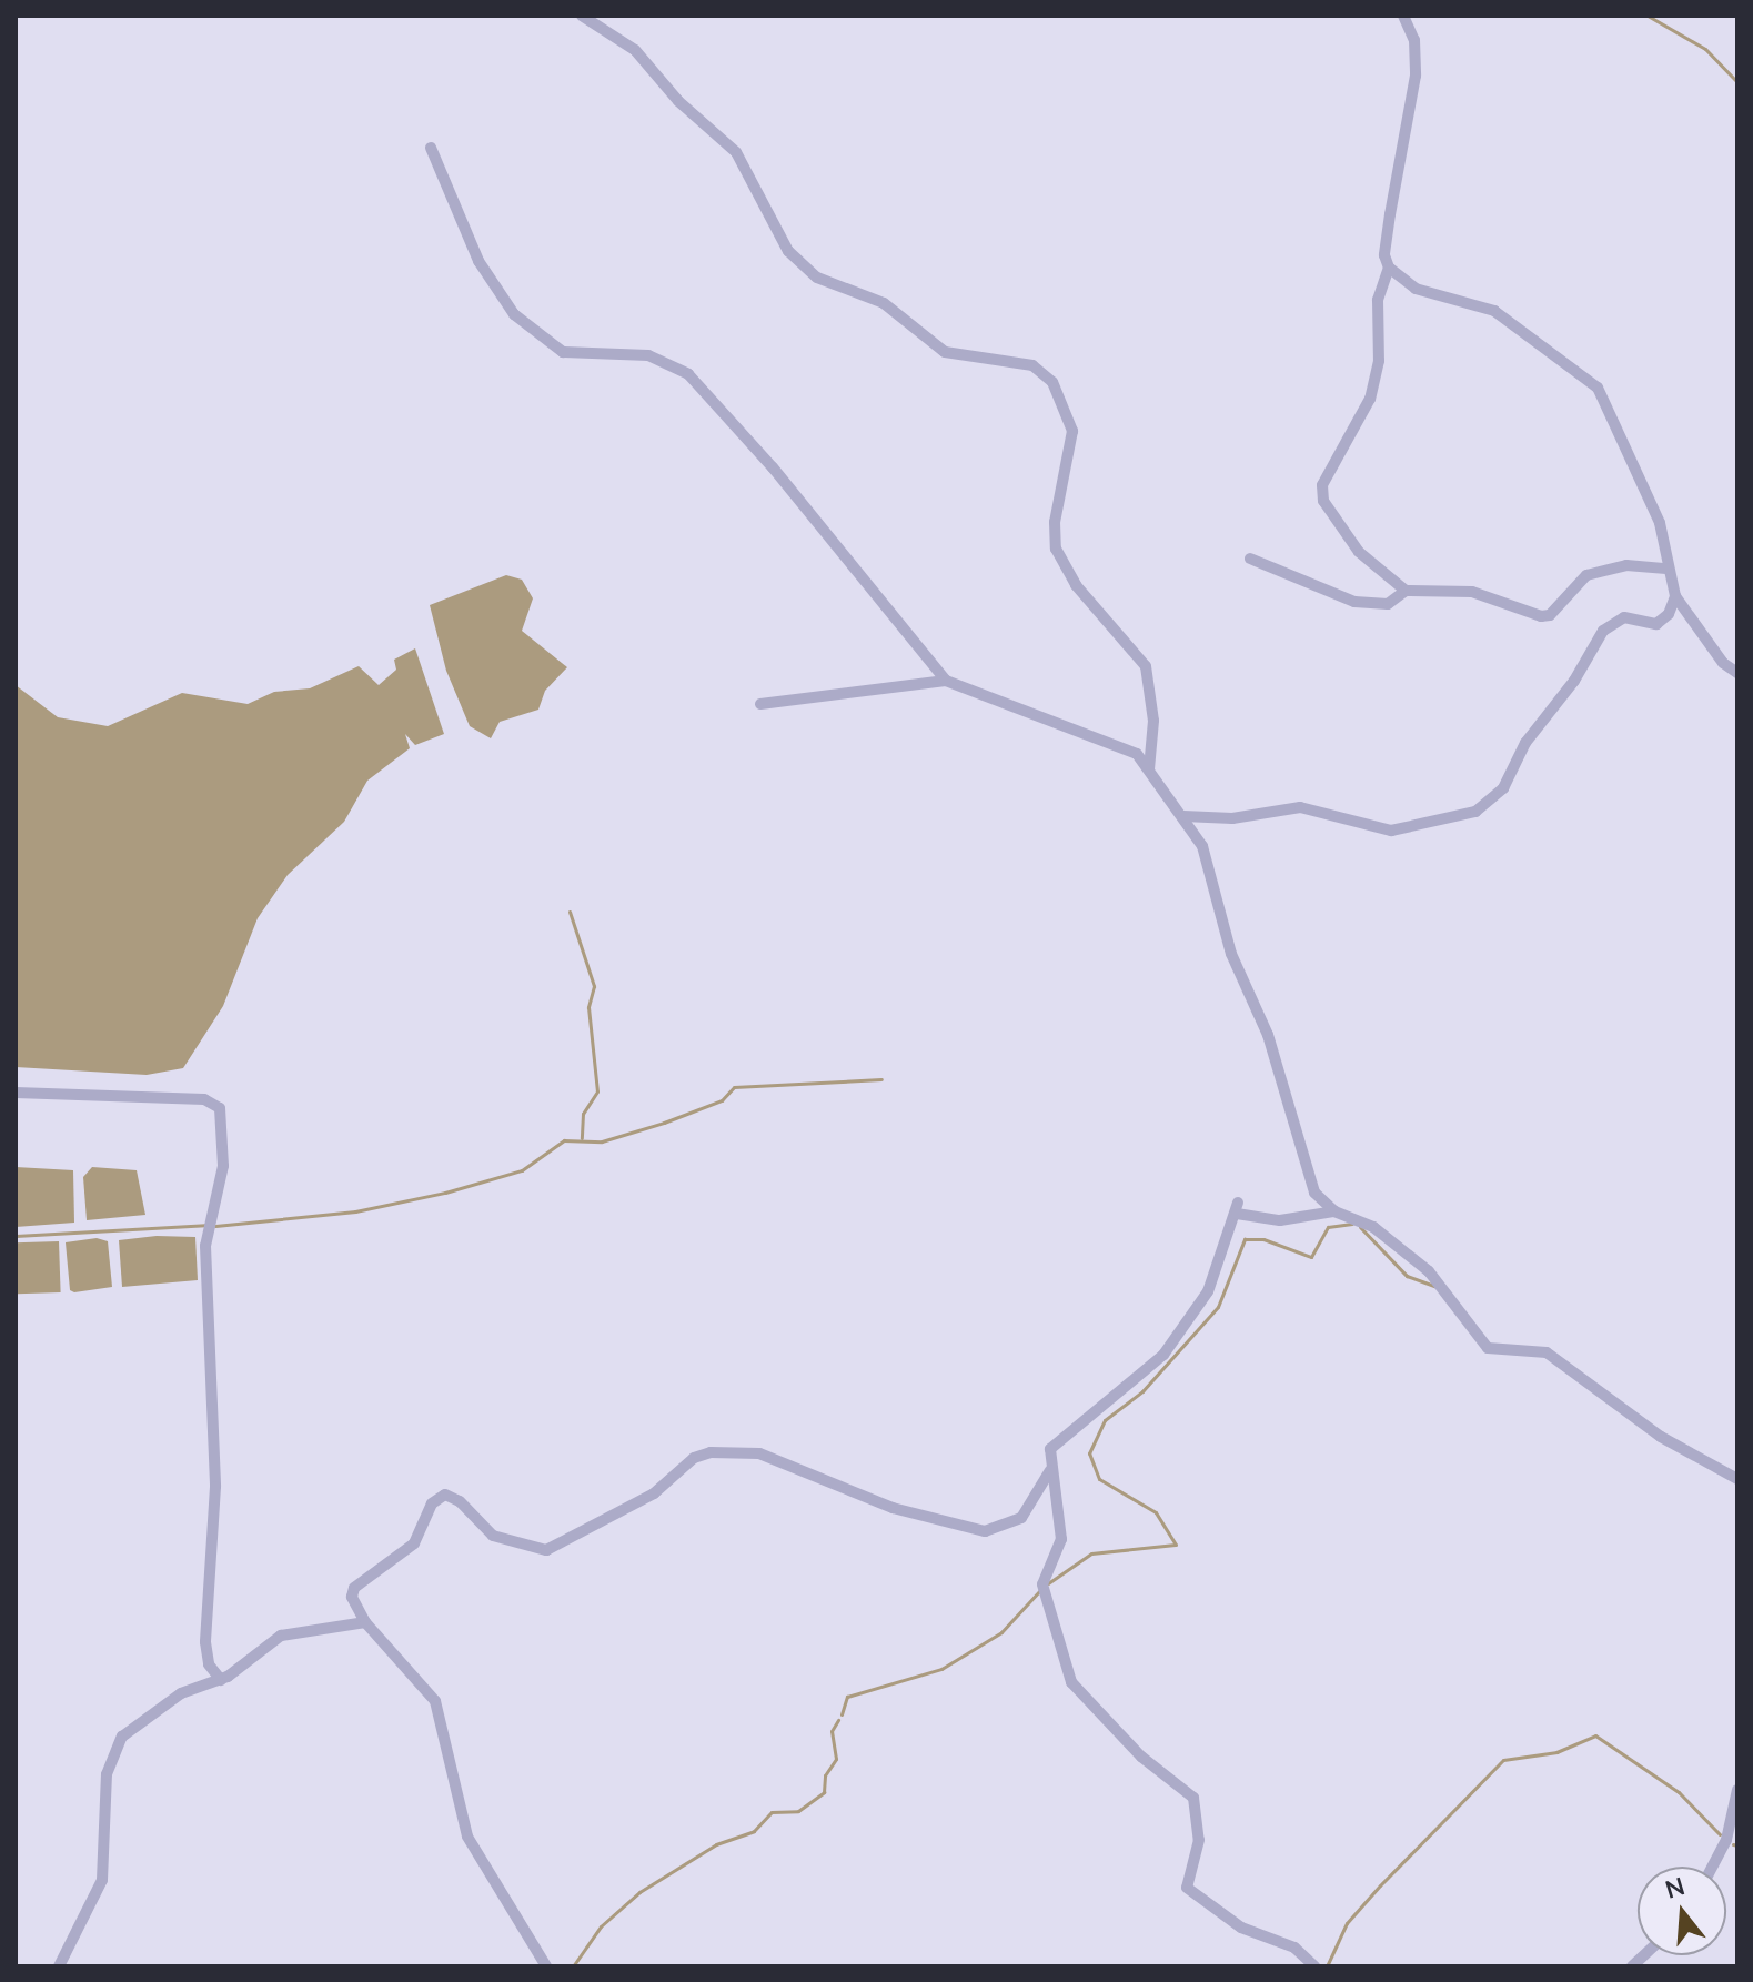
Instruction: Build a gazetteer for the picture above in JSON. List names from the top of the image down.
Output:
{
  "north": "top"
}
